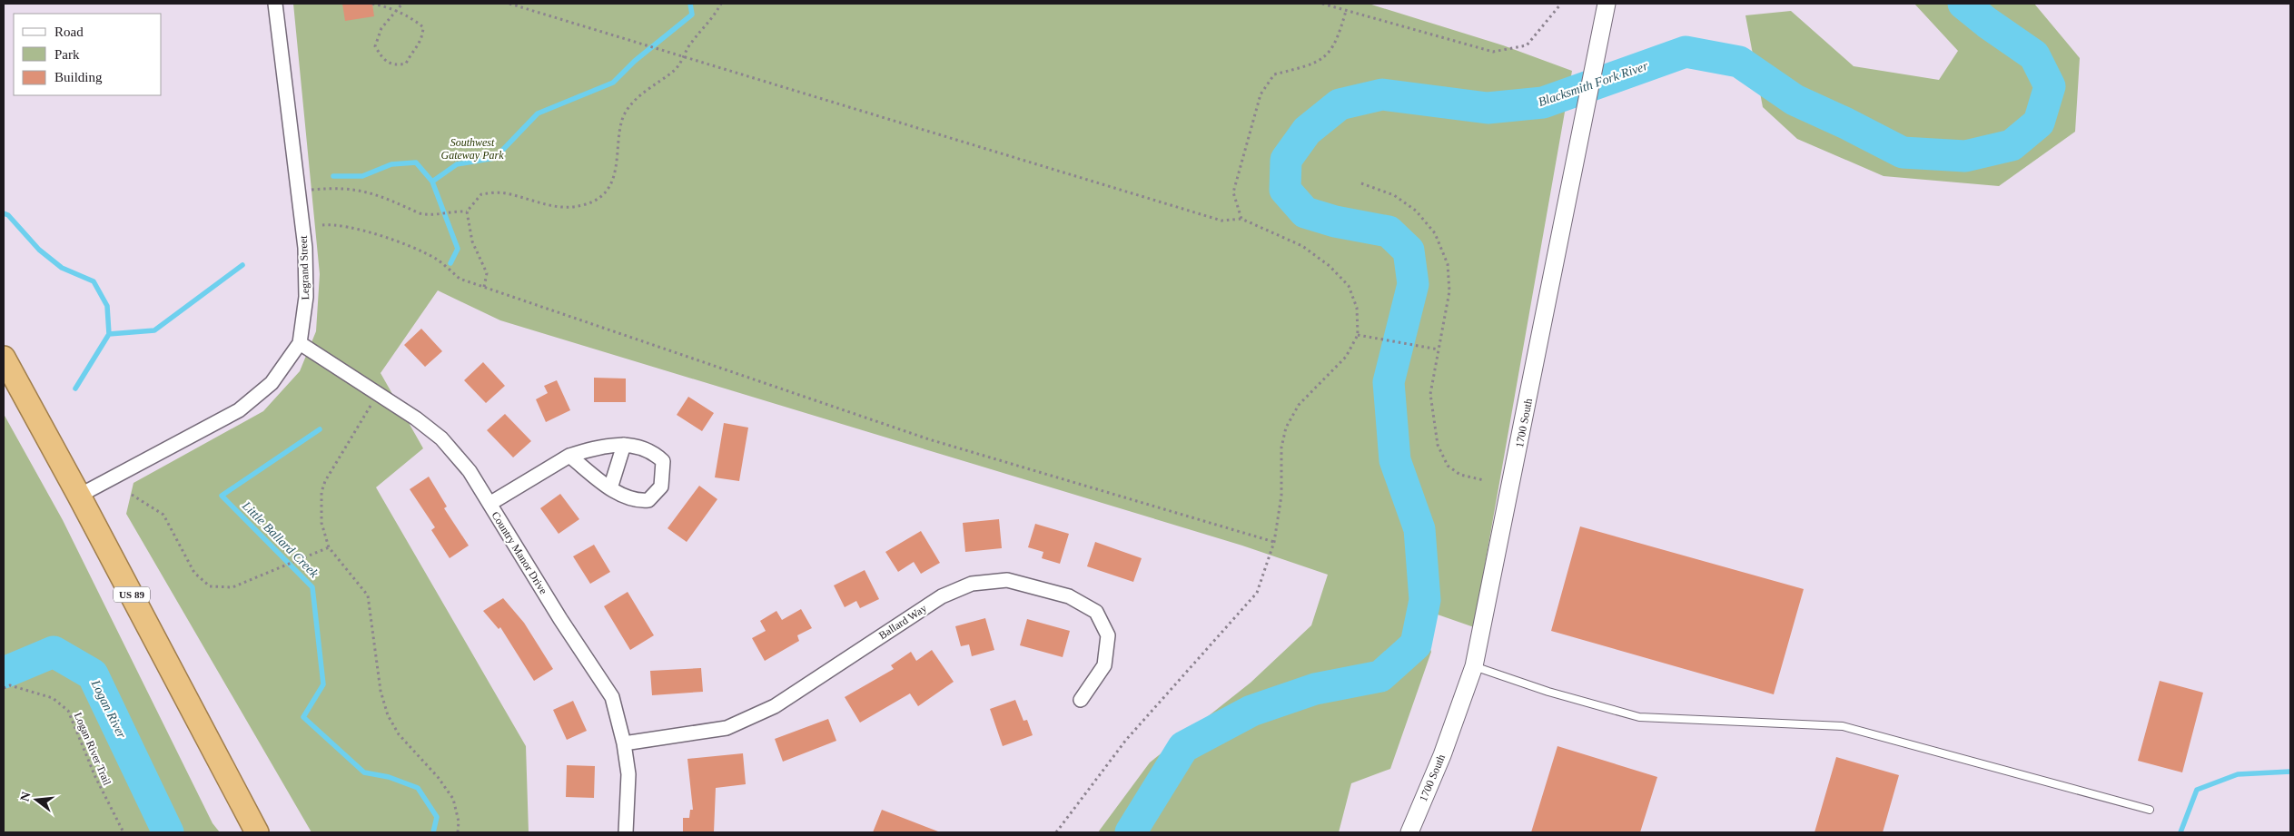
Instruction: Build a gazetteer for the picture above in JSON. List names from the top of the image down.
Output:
{
  "streets": {
    "highway": ["US 89"],
    "street": [
      "Legrand Street",
      "1700 South",
      "Country Manor Drive",
      "Ballard Way"
    ],
    "path": ["Logan River Trail"]
  },
  "crossings": [
    ["Legrand Street", "Country Manor Drive"],
    ["Legrand Street", "US 89"],
    ["Country Manor Drive", "Ballard Way"]
  ],
  "water": ["Blacksmith Fork River", "Little Ballard Creek", "Logan River"],
  "parks": ["Southwest Gateway Park"],
  "legend": ["Road", "Park", "Building"],
  "north": "left"
}
